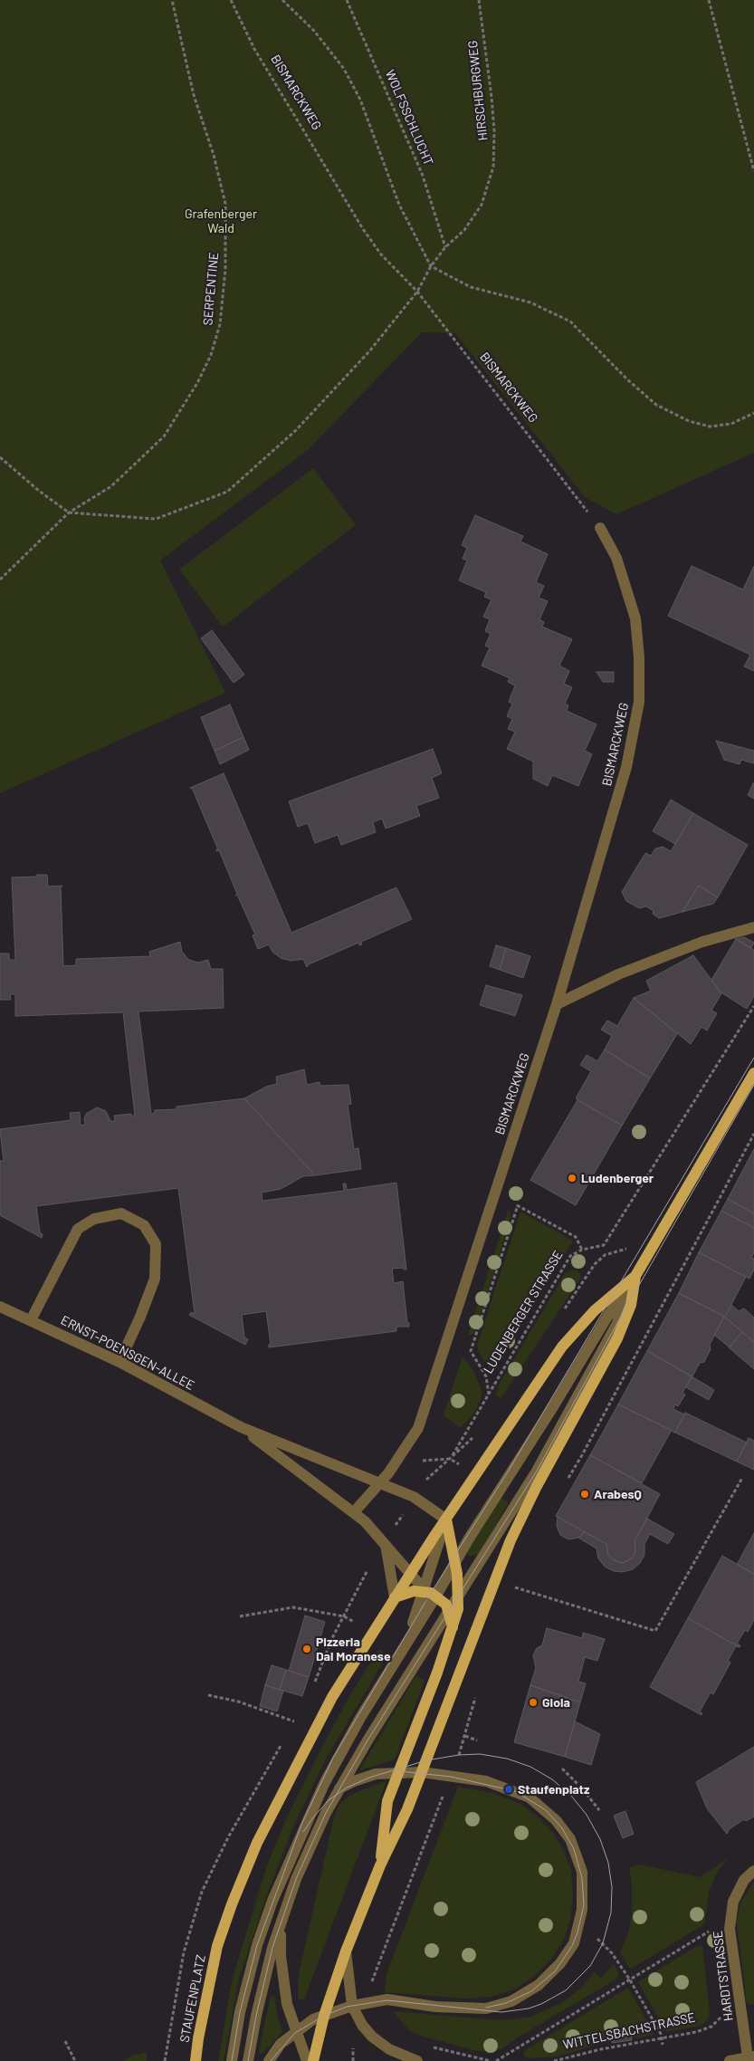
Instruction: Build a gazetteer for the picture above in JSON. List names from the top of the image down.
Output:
{
  "streets": {
    "main road": ["STAUFENPLATZ"],
    "street": ["BISMARCKWEG", "ERNST-POENSGEN-ALLEE", "HARDTSTRASSE"],
    "path": [
      "HIRSCHBURGWEG",
      "WOLFSSCHLUCHT",
      "SERPENTINE",
      "LUDENBERGER STRASSE",
      "WITTELSBACHSTRASSE"
    ]
  },
  "crossings": [
    ["HIRSCHBURGWEG", "BISMARCKWEG"],
    ["HIRSCHBURGWEG", "WOLFSSCHLUCHT"],
    ["HIRSCHBURGWEG", "SERPENTINE"],
    ["BISMARCKWEG", "ERNST-POENSGEN-ALLEE"],
    ["ERNST-POENSGEN-ALLEE", "STAUFENPLATZ"]
  ],
  "parks": ["Grafenberger Wald"],
  "places": [
    "Ludenberger",
    "ArabesQ",
    "Pizzeria Dal Moranese",
    "Gioia",
    "Staufenplatz"
  ]
}
